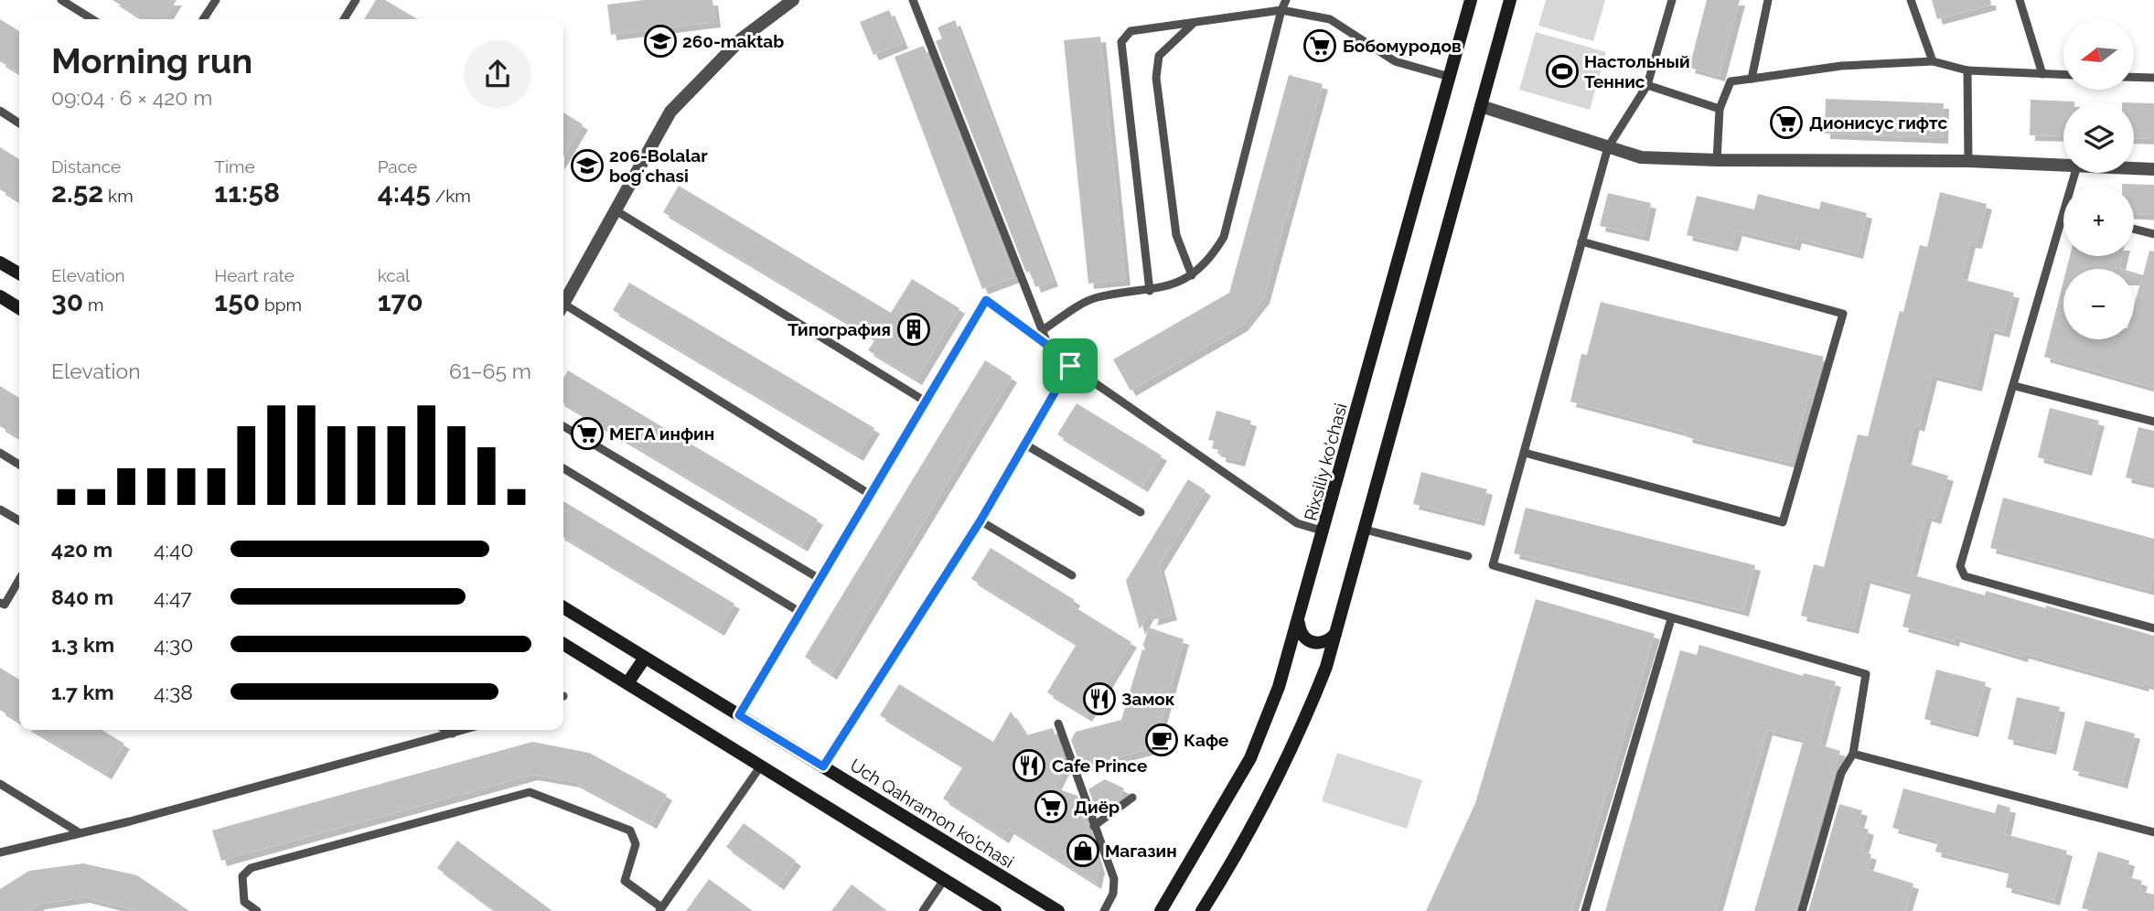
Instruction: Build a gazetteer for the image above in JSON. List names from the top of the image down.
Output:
{
  "streets": {
    "main road": ["Rixsiliy ko'chasi", "Uch Qahramon ko'chasi"]
  },
  "places": {
    "school or university": ["260-maktab", "206-Bolalar bogʻchasi"],
    "supermarket": [
      "Бобомуродов",
      "Дионисус гифтс",
      "МЕГА инфин",
      "Диёр"
    ],
    "sports": ["Настольный Теннис"],
    "building": ["Типография"],
    "restaurant": ["Замок", "Cafe Prince"],
    "cafe": ["Кафе"],
    "shop": ["Магазин"]
  },
  "north": "left",
  "page": {
    "map_buttons": ["+", "−"],
    "heading": ["Morning run", "09:04 · 6 × 420 m"],
    "stats": [
      ["Distance", "2.52 km"],
      ["Time", "11:58"],
      ["Pace", "4:45 /km"],
      ["Elevation", "30 m"],
      ["Heart rate", "150 bpm"],
      ["kcal", "170"]
    ],
    "chart": ["Elevation", "61–65 m"],
    "list": [
      {
        "name": "420 m",
        "note": "4:40"
      },
      {
        "name": "840 m",
        "note": "4:47"
      },
      {
        "name": "1.3 km",
        "note": "4:30"
      },
      {
        "name": "1.7 km",
        "note": "4:38"
      }
    ]
  }
}
